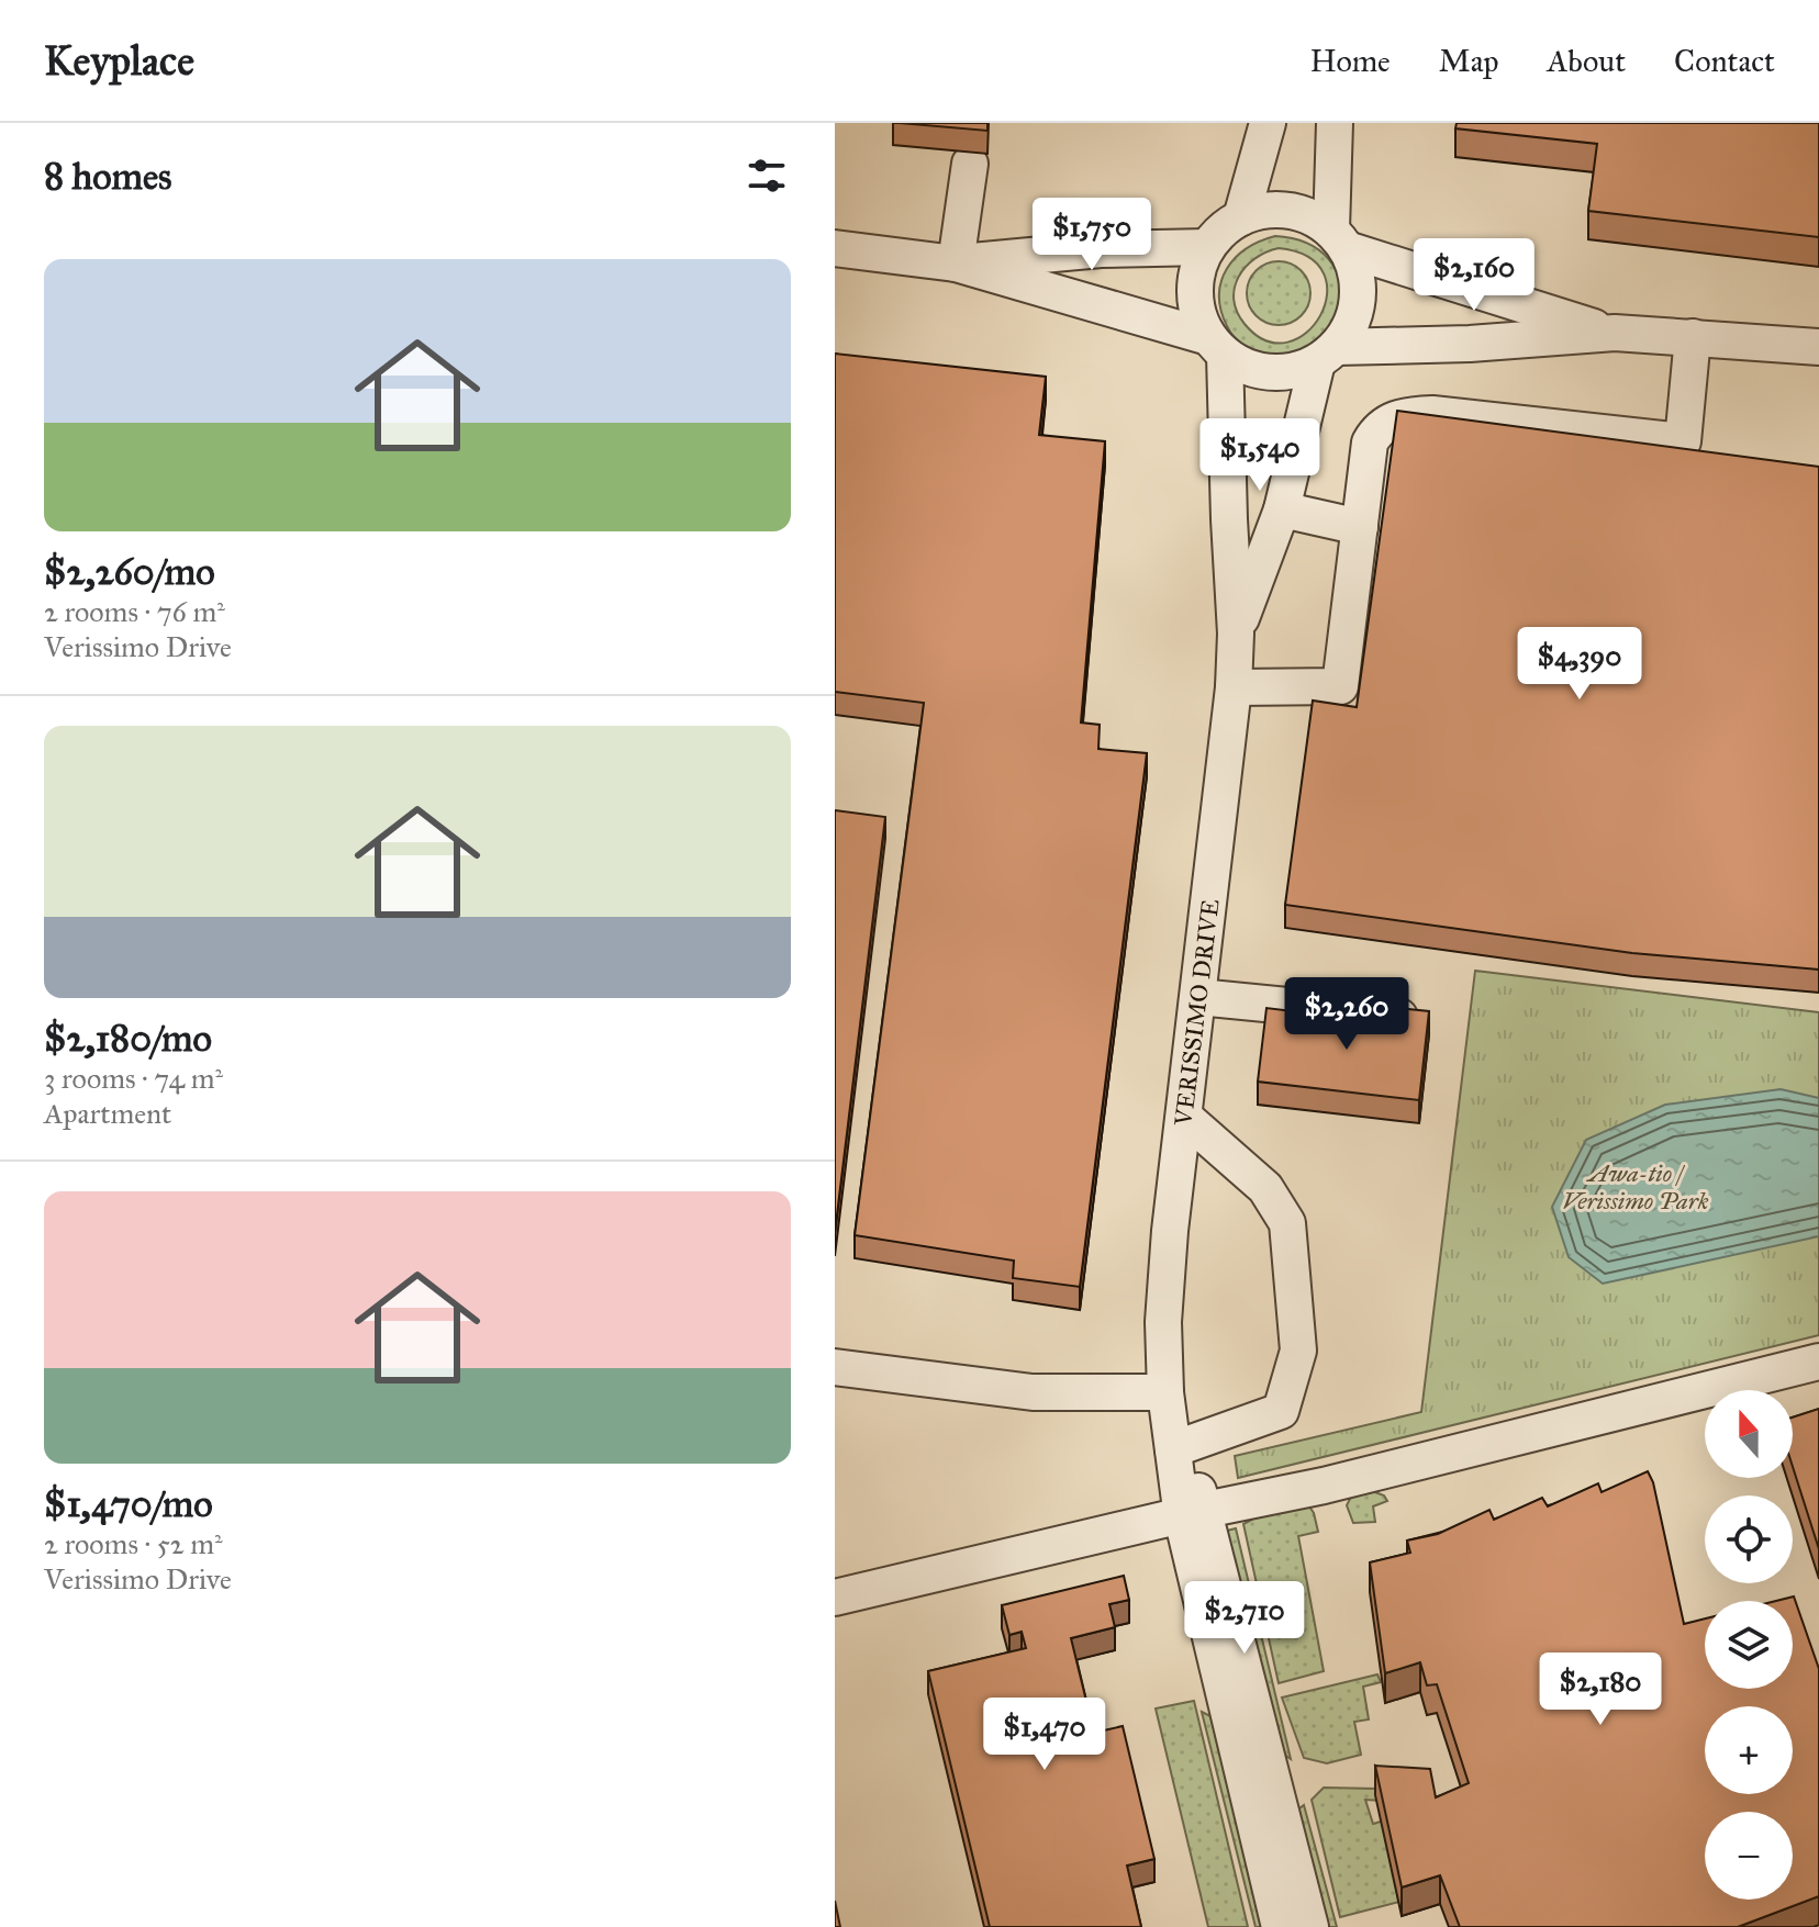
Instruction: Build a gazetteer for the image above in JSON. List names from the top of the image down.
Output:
{
  "streets": {
    "street": ["VERISSIMO DRIVE"]
  },
  "parks": ["Awa-tio / Verissimo Park"],
  "north": "top",
  "page": {
    "header": "Keyplace",
    "nav": [
      "Home",
      "Map",
      "About",
      "Contact"
    ],
    "heading": "8 homes",
    "price": [
      "$1,750",
      "$2,160",
      "$1,540",
      "$4,390",
      "$2,260",
      "$2,710",
      "$2,180",
      "$1,470"
    ],
    "list": [
      {
        "name": "$2,260/mo",
        "note": "2 rooms · 76 m² · Verissimo Drive"
      },
      {
        "name": "$2,180/mo",
        "note": "3 rooms · 74 m² · Apartment"
      },
      {
        "name": "$1,470/mo",
        "note": "2 rooms · 52 m² · Verissimo Drive"
      }
    ],
    "map_buttons": ["+", "−"]
  }
}
